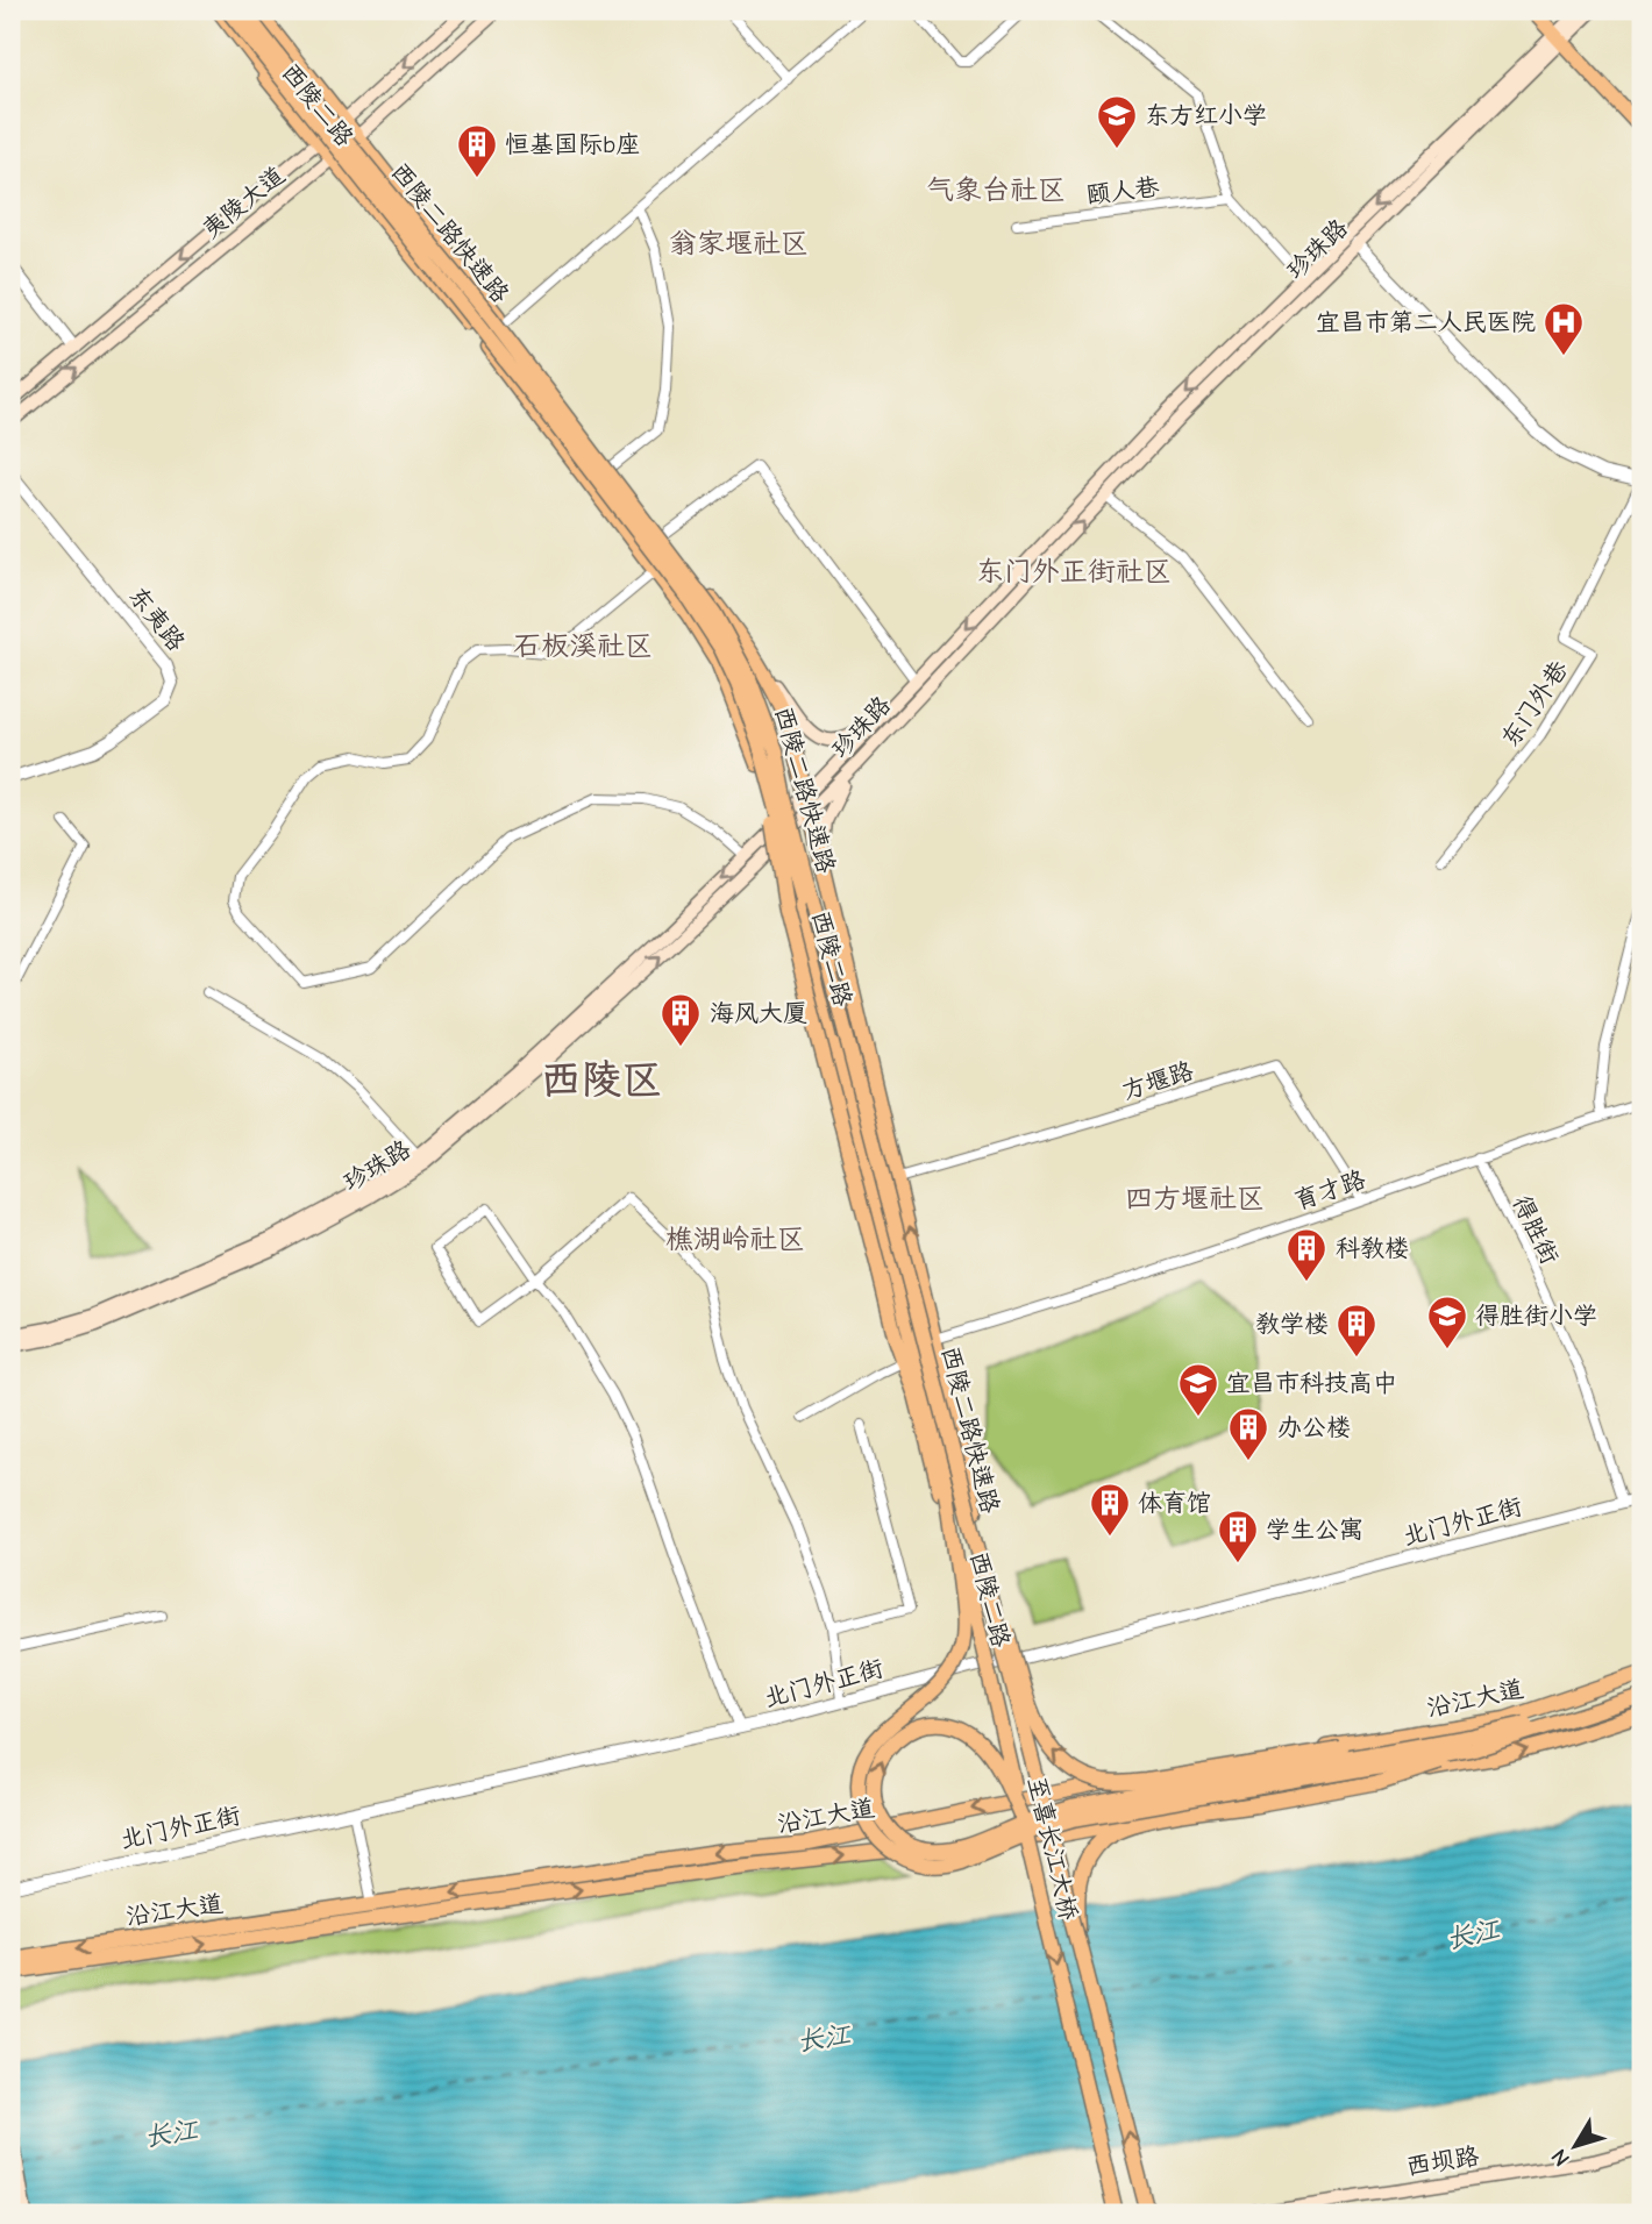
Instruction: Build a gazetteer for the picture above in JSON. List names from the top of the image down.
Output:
{
  "streets": {
    "main road": [
      "西陵二路",
      "夷陵大道",
      "西陵二路快速路",
      "珍珠路",
      "沿江大道",
      "至喜长江大桥",
      "西坝路"
    ],
    "street": [
      "颐人巷",
      "东夷路",
      "东门外巷",
      "方堰路",
      "育才路",
      "得胜街",
      "北门外正街"
    ]
  },
  "crossings": [
    ["西陵二路", "夷陵大道"],
    ["西陵二路", "珍珠路"],
    ["西陵二路", "方堰路"],
    ["西陵二路", "育才路"],
    ["西陵二路", "北门外正街"],
    ["西陵二路", "沿江大道"],
    ["西陵二路", "至喜长江大桥"],
    ["西陵二路快速路", "至喜长江大桥"],
    ["方堰路", "育才路"],
    ["育才路", "得胜街"],
    ["得胜街", "北门外正街"],
    ["沿江大道", "至喜长江大桥"]
  ],
  "districts": [
    "气象台社区",
    "翁家堰社区",
    "东门外正街社区",
    "石板溪社区",
    "西陵区",
    "四方堰社区",
    "樵湖岭社区"
  ],
  "water": ["长江"],
  "places": {
    "school or university": ["东方红小学", "得胜街小学", "宜昌市科技高中"],
    "building": [
      "恒基国际b座",
      "海风大厦",
      "科教楼",
      "教学楼",
      "办公楼",
      "体育馆",
      "学生公寓"
    ],
    "hospital": ["宜昌市第二人民医院"]
  },
  "north": "bottom left"
}
